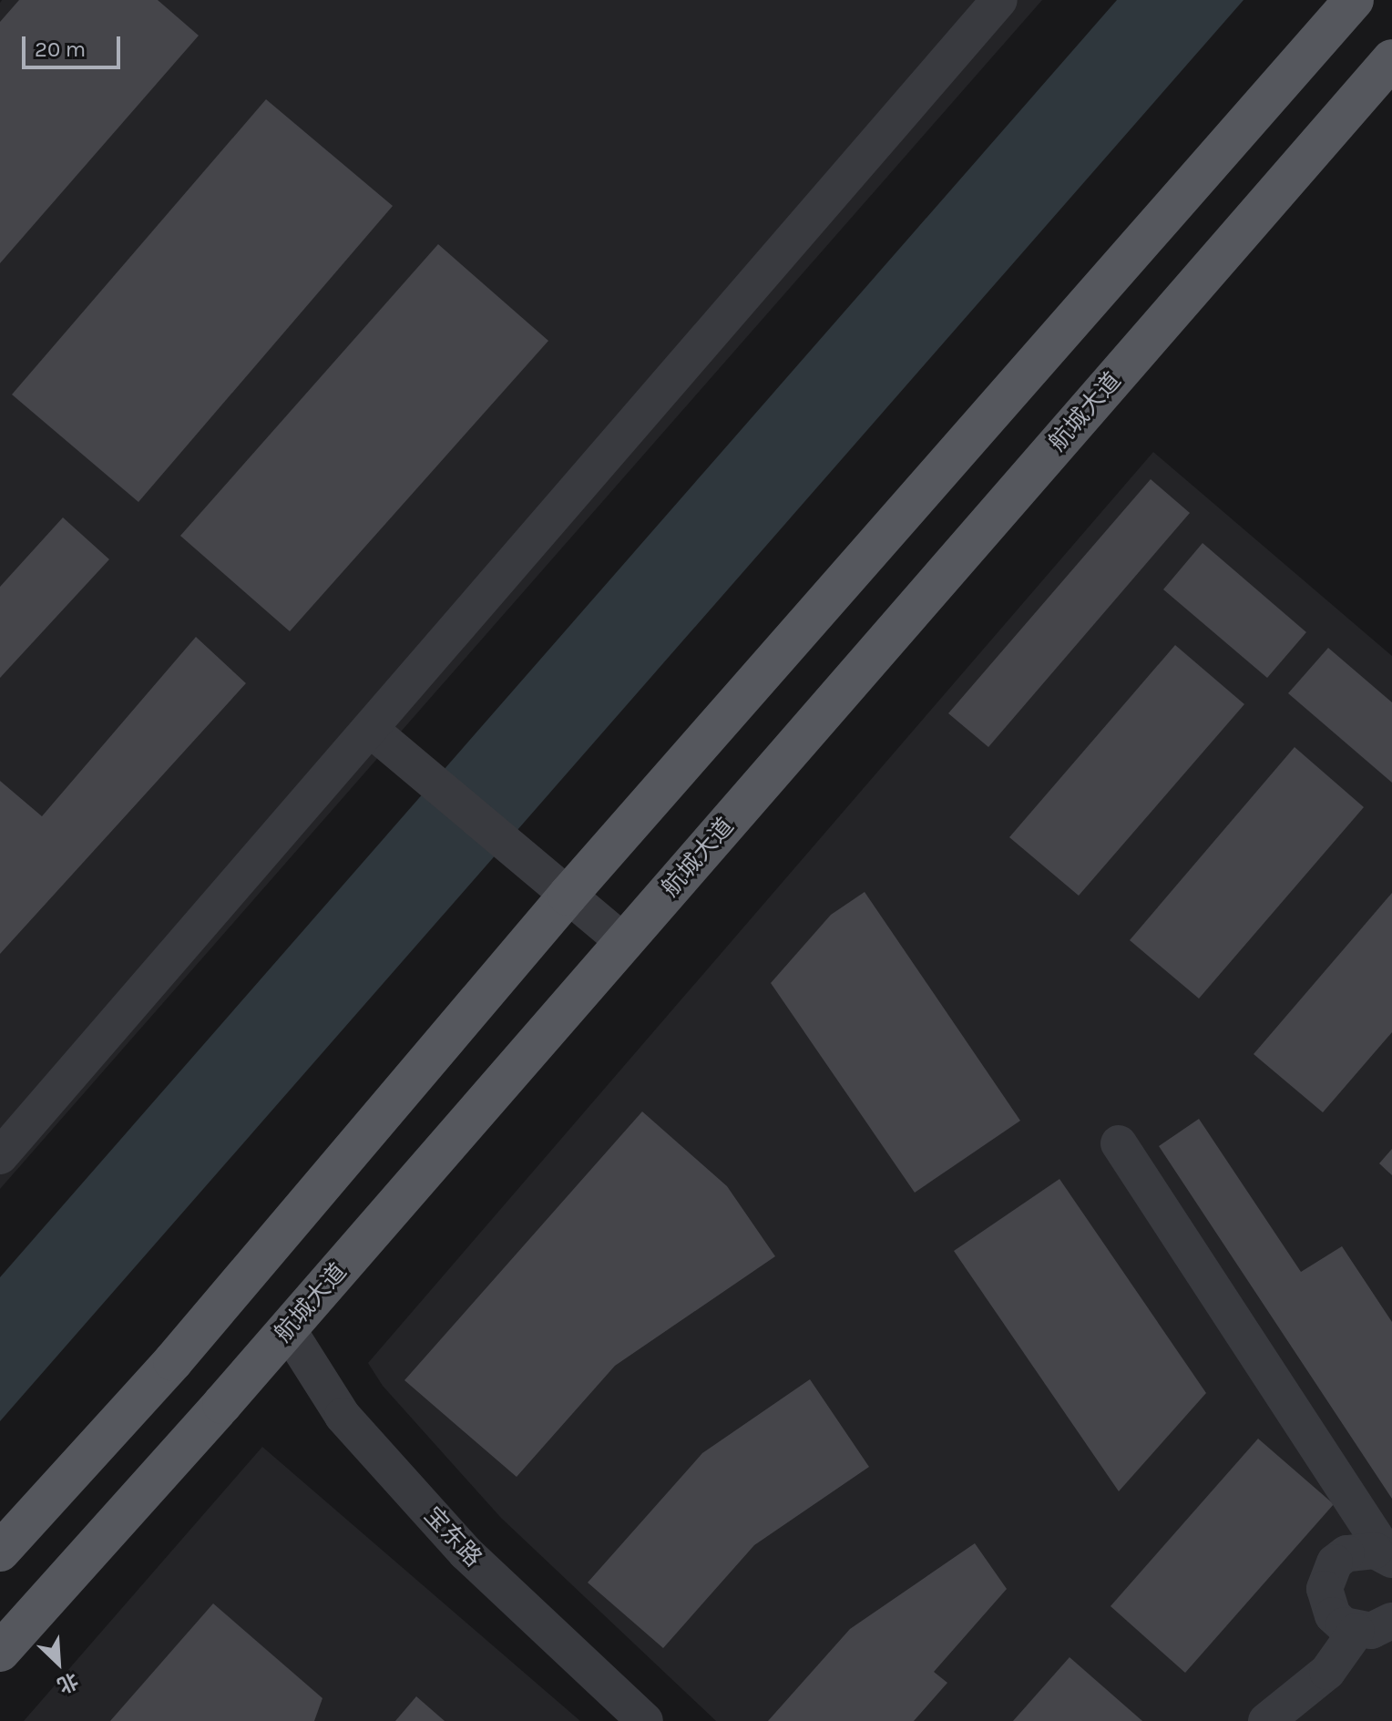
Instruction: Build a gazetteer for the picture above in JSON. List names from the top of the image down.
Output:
{
  "streets": {
    "main road": ["航城大道"],
    "street": ["宝东路"]
  },
  "crossings": [
    ["航城大道", "宝东路"]
  ],
  "scale_bar": "20 m",
  "north": "bottom right"
}
